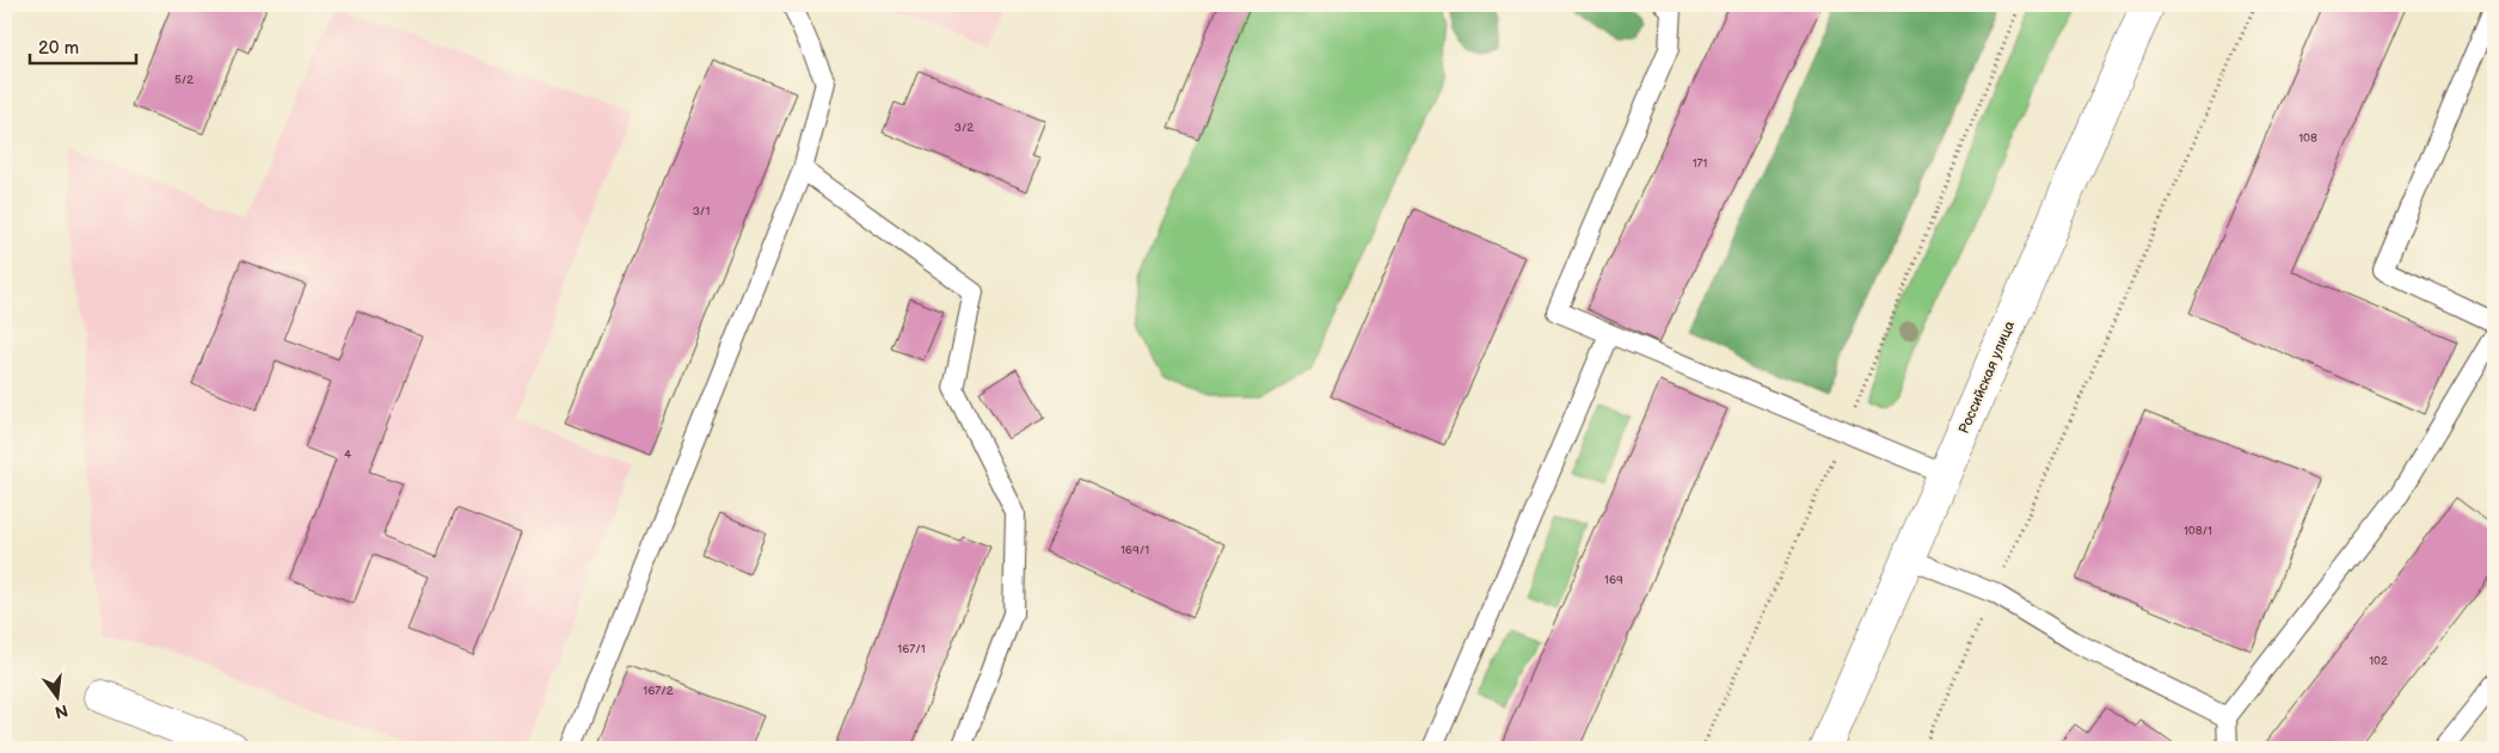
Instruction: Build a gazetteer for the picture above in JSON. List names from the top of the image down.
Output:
{
  "streets": {
    "main road": ["Российская улица"]
  },
  "house_numbers": [
    "5/2",
    "3/2",
    "108",
    "171",
    "3/1",
    "4",
    "108/1",
    "169/1",
    "169",
    "167/1",
    "102",
    "167/2"
  ],
  "scale_bar": "20 m",
  "north": "bottom"
}
